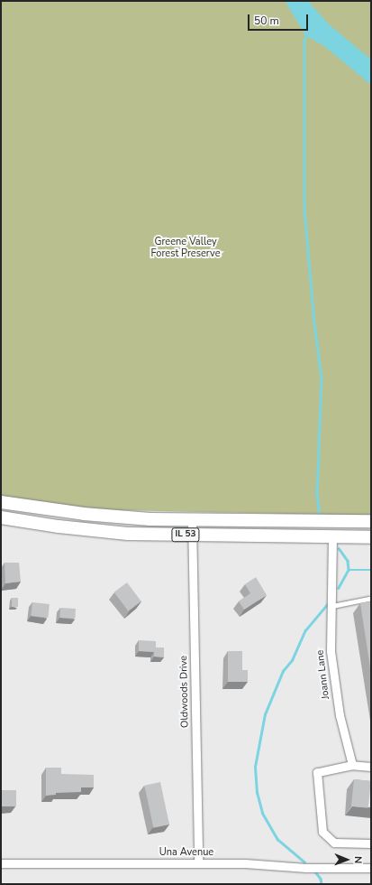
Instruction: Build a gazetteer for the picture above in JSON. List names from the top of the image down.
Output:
{
  "streets": {
    "main road": ["IL 53"],
    "street": ["Joann Lane", "Oldwoods Drive", "Una Avenue"]
  },
  "crossings": [
    ["IL 53", "Joann Lane"],
    ["IL 53", "Oldwoods Drive"],
    ["Oldwoods Drive", "Una Avenue"]
  ],
  "parks": ["Greene Valley Forest Preserve"],
  "scale_bar": "50 m",
  "north": "right"
}
